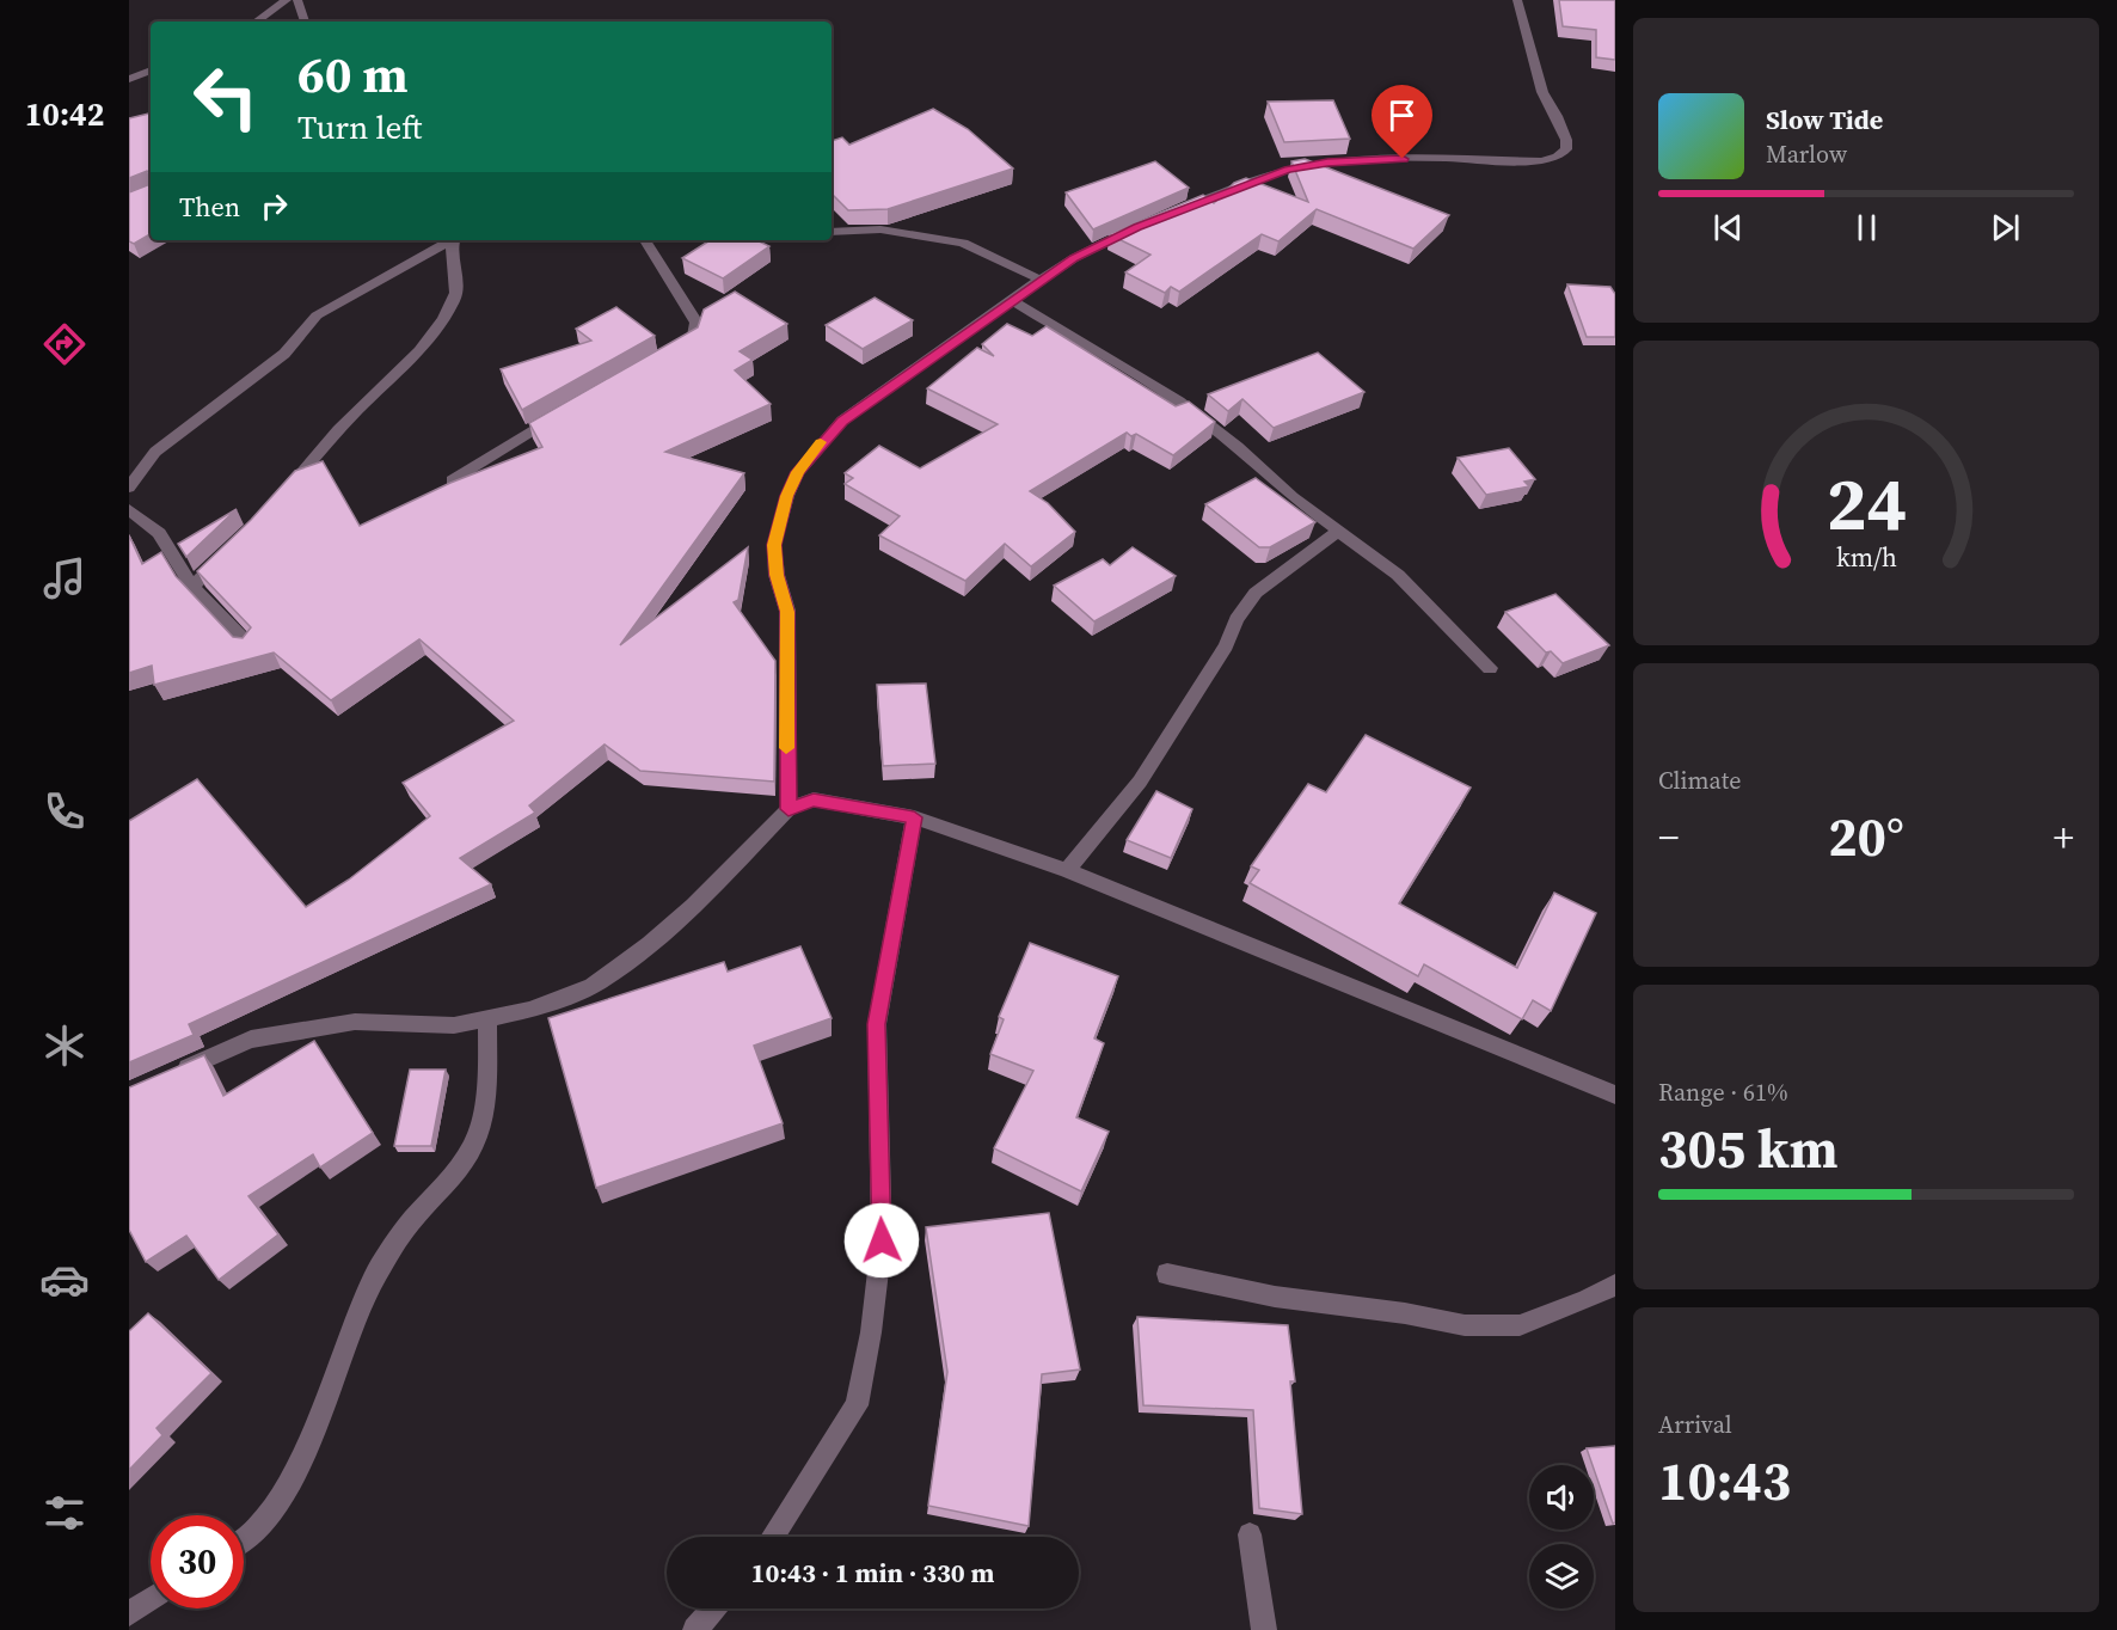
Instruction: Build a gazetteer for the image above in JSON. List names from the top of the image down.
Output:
{
  "page": {
    "tabs": "10:42",
    "turn": ["60 m", "Turn left"],
    "song": ["Slow Tide", "Marlow"],
    "then": "Then",
    "tile": [
      "Climate",
      ["Range · 61%", "305 km"],
      ["Arrival", "10:43"]
    ],
    "heat": ["−", "20°", "+"],
    "limit": "30",
    "trip": "10:43 · 1 min · 330 m",
    "gauge": ["24", "km/h"]
  }
}
